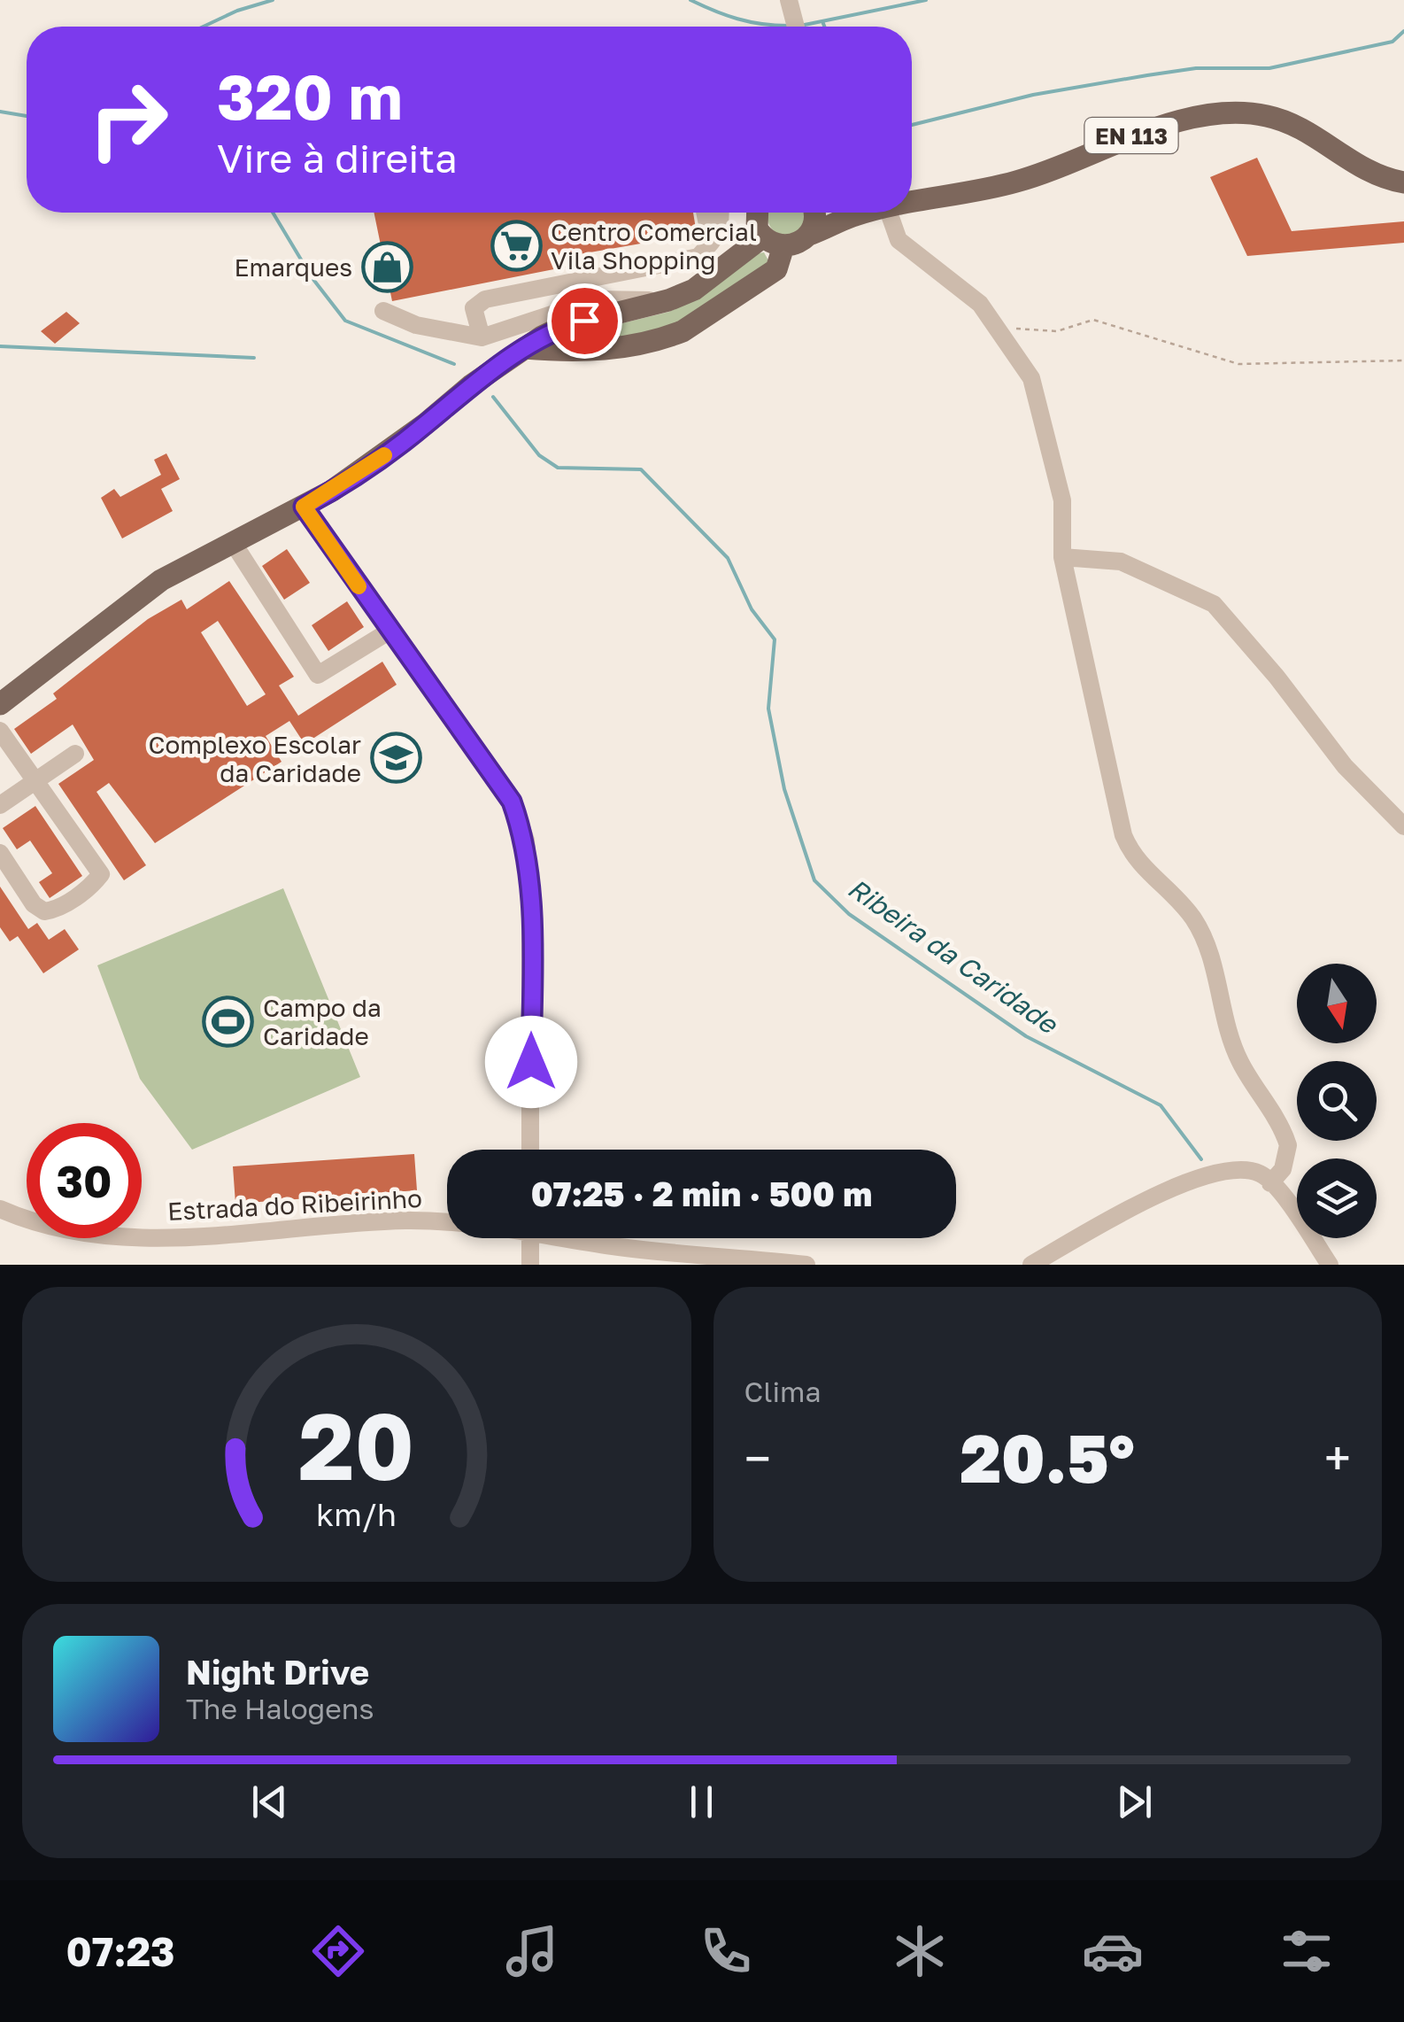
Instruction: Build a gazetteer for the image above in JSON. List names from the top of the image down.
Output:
{
  "streets": {
    "main road": ["EN 113"],
    "street": ["Estrada do Ribeirinho"]
  },
  "water": ["Ribeira da Caridade"],
  "places": {
    "supermarket": ["Centro Comercial Vila Shopping"],
    "shop": ["Emarques"],
    "school or university": ["Complexo Escolar da Caridade"],
    "sports": ["Campo da Caridade"]
  },
  "north": "bottom",
  "page": {
    "turn": ["320 m", "Vire à direita"],
    "limit": "30",
    "trip": "07:25 · 2 min · 500 m",
    "tile": "Clima",
    "heat": ["−", "20.5°", "+"],
    "song": ["Night Drive", "The Halogens"],
    "tabs": "07:23",
    "gauge": ["20", "km/h"]
  }
}
